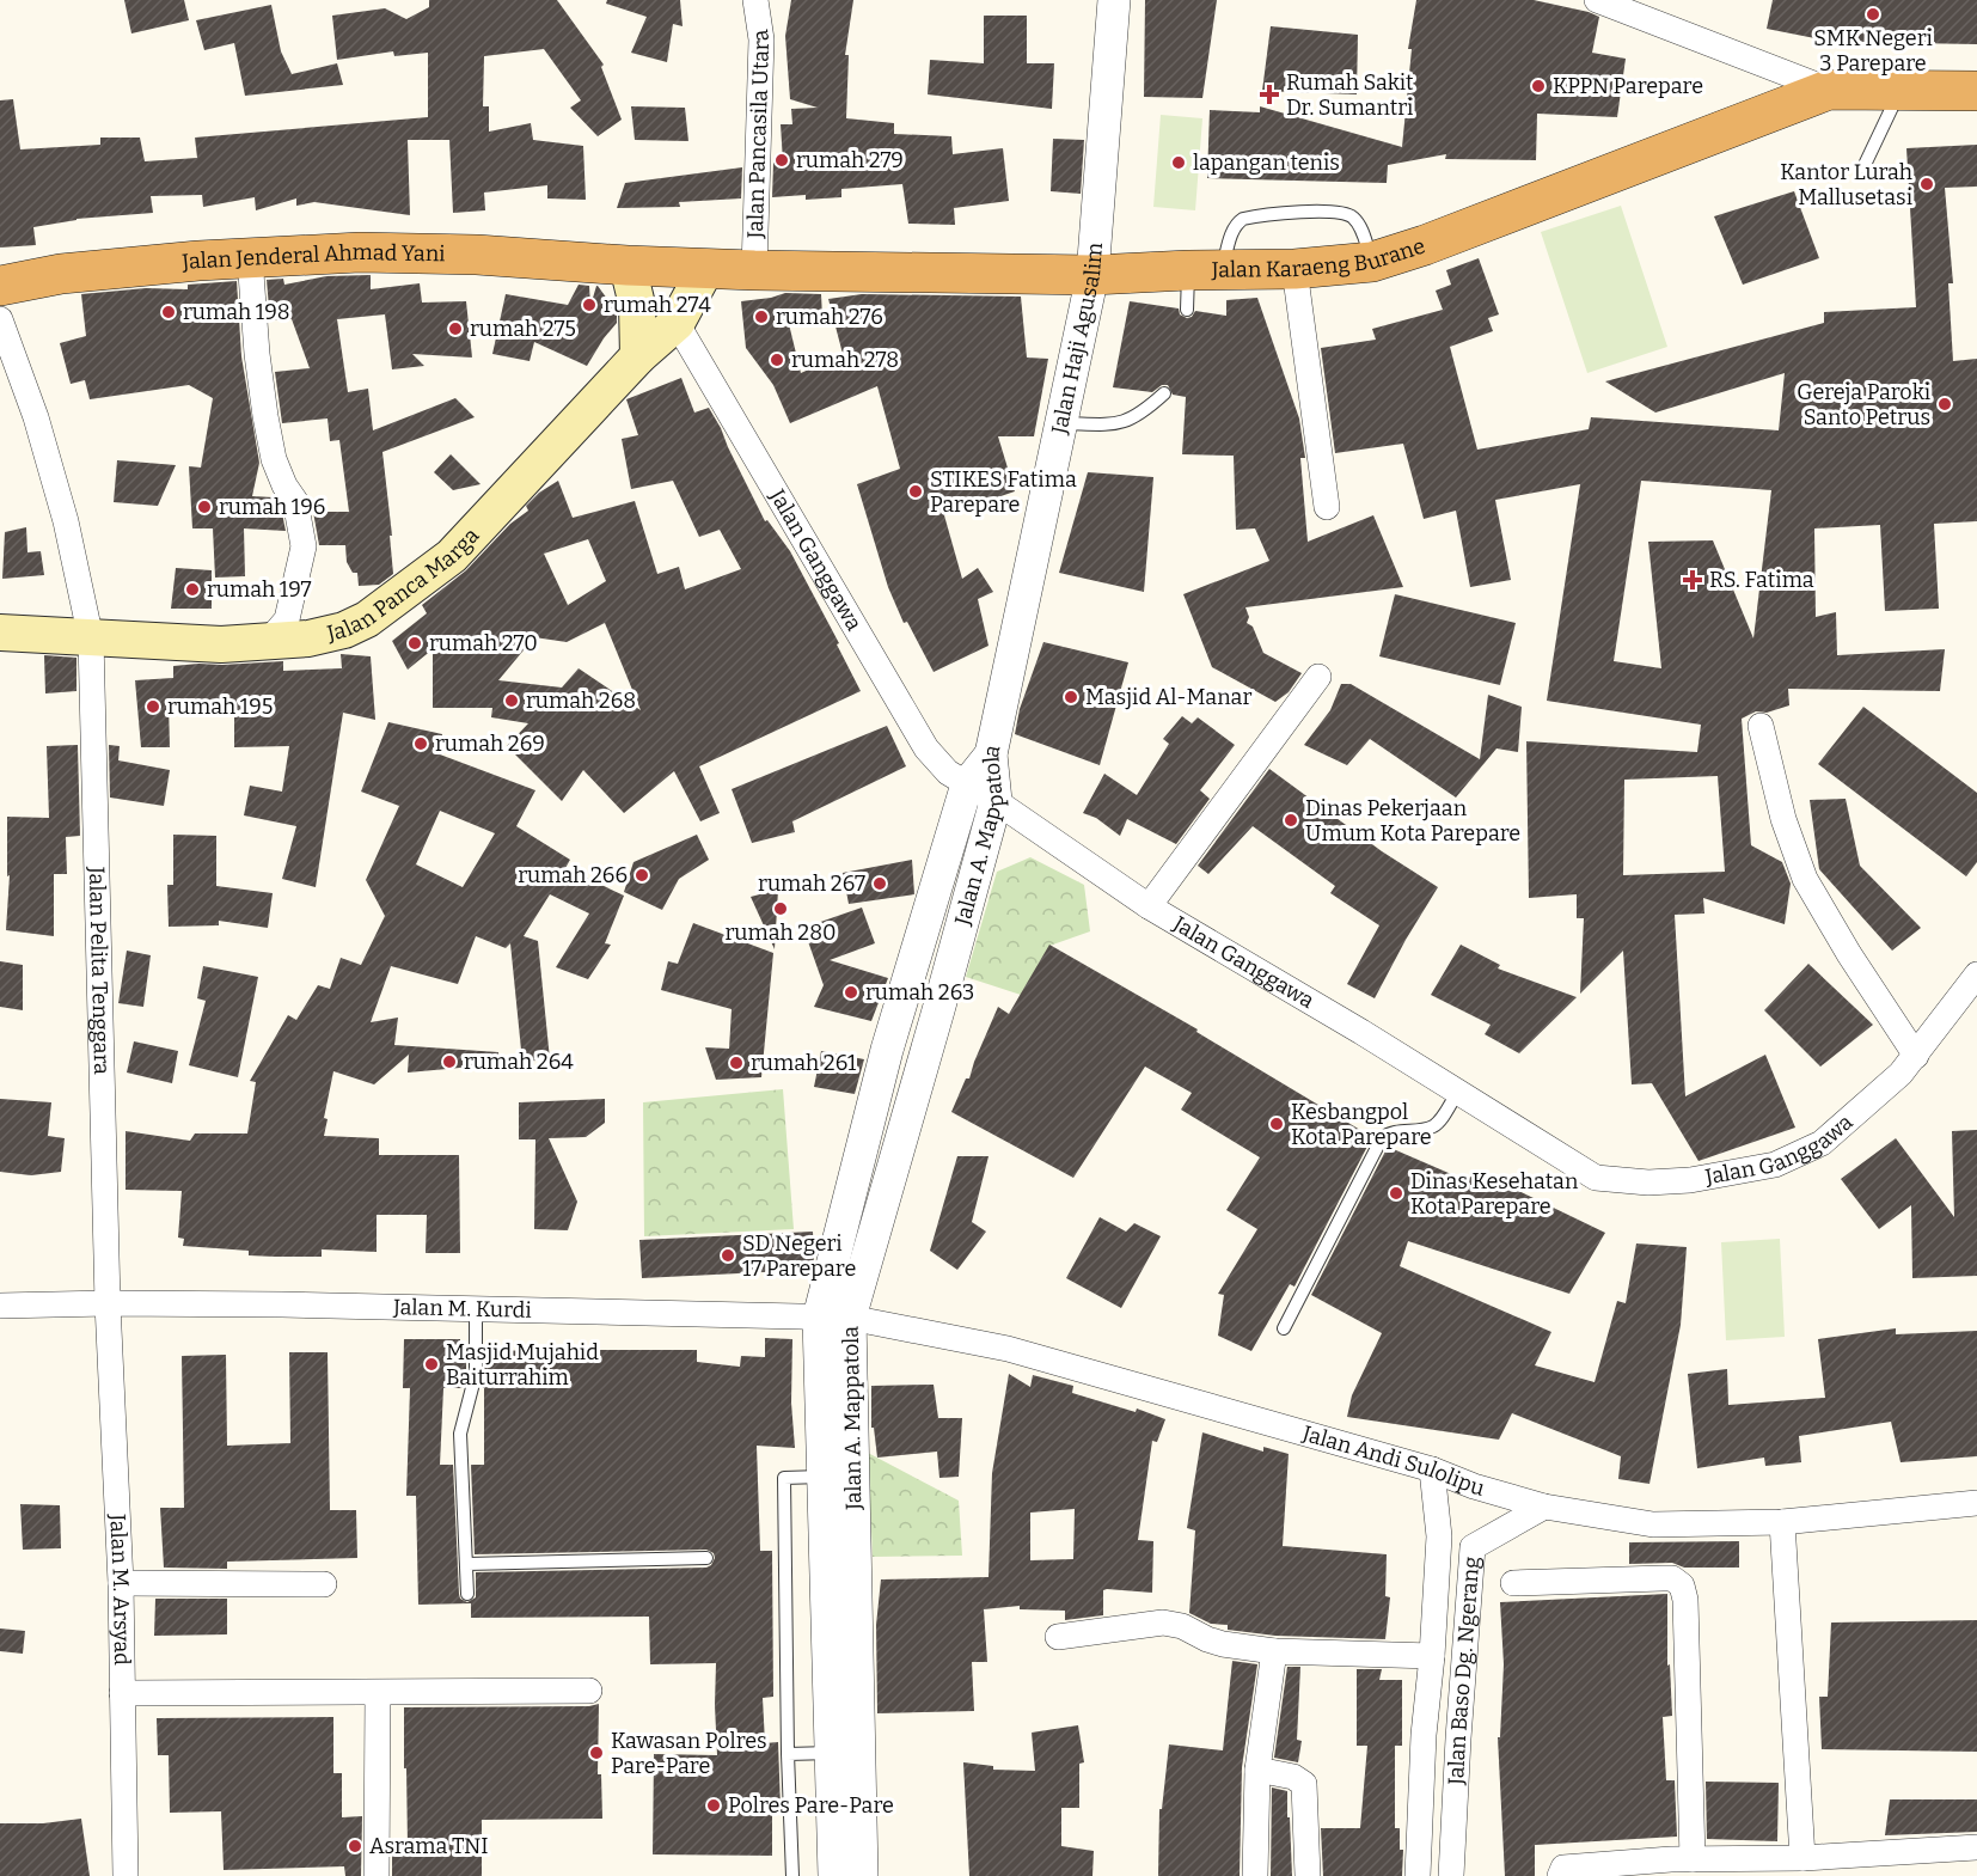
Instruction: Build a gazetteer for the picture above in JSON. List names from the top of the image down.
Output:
{
  "streets": {
    "highway": ["Jalan Karaeng Burane", "Jalan Jenderal Ahmad Yani"],
    "main road": ["Jalan Panca Marga"],
    "street": [
      "Jalan Pancasila Utara",
      "Jalan Haji Agusalim",
      "Jalan Ganggawa",
      "Jalan A. Mappatola",
      "Jalan Pelita Tenggara",
      "Jalan M. Kurdi",
      "Jalan Andi Sulolipu",
      "Jalan M. Arsyad",
      "Jalan Baso Dg. Ngerang"
    ]
  },
  "crossings": [
    ["Jalan Pancasila Utara", "Jalan Karaeng Burane"],
    ["Jalan Karaeng Burane", "Jalan Jenderal Ahmad Yani"],
    ["Jalan Karaeng Burane", "Jalan Haji Agusalim"],
    ["Jalan Haji Agusalim", "Jalan A. Mappatola"],
    ["Jalan Ganggawa", "Jalan Panca Marga"],
    ["Jalan Ganggawa", "Jalan A. Mappatola"],
    ["Jalan Panca Marga", "Jalan Pelita Tenggara"],
    ["Jalan A. Mappatola", "Jalan M. Kurdi"],
    ["Jalan A. Mappatola", "Jalan Andi Sulolipu"],
    ["Jalan Pelita Tenggara", "Jalan M. Kurdi"],
    ["Jalan Pelita Tenggara", "Jalan M. Arsyad"],
    ["Jalan M. Kurdi", "Jalan Andi Sulolipu"],
    ["Jalan M. Kurdi", "Jalan M. Arsyad"],
    ["Jalan Andi Sulolipu", "Jalan Baso Dg. Ngerang"]
  ],
  "places": {
    "other": [
      "SMK Negeri 3 Parepare",
      "KPPN Parepare",
      "rumah 279",
      "lapangan tenis",
      "Kantor Lurah Mallusetasi",
      "rumah 274",
      "rumah 198",
      "rumah 276",
      "rumah 275",
      "rumah 278",
      "Gereja Paroki Santo Petrus",
      "STIKES Fatima Parepare",
      "rumah 196",
      "rumah 197",
      "rumah 270",
      "Masjid Al-Manar",
      "rumah 268",
      "rumah 195",
      "rumah 269",
      "Dinas Pekerjaan Umum Kota Parepare",
      "rumah 266",
      "rumah 267",
      "rumah 280",
      "rumah 263",
      "rumah 264",
      "rumah 261",
      "Kesbangpol Kota Parepare",
      "Dinas Kesehatan Kota Parepare",
      "SD Negeri 17 Parepare",
      "Masjid Mujahid Baiturrahim",
      "Kawasan Polres Pare-Pare",
      "Polres Pare-Pare",
      "Asrama TNI"
    ],
    "health": ["Rumah Sakit Dr. Sumantri", "RS. Fatima"]
  }
}
